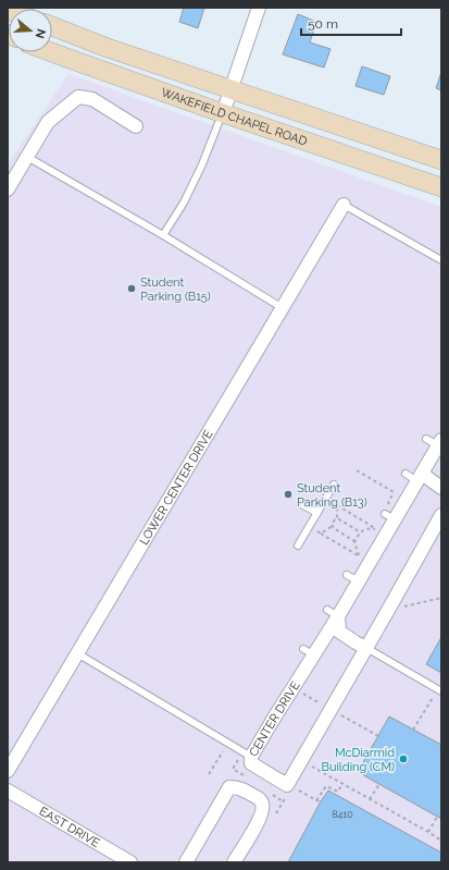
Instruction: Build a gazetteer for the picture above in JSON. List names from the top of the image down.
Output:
{
  "streets": {
    "main road": ["WAKEFIELD CHAPEL ROAD"],
    "street": ["LOWER CENTER DRIVE", "CENTER DRIVE", "EAST DRIVE"]
  },
  "places": ["Student Parking (B15)", "Student Parking (B13)", "McDiarmid Building (CM)"],
  "house_numbers": ["8410"],
  "scale_bar": "50 m",
  "north": "right"
}
